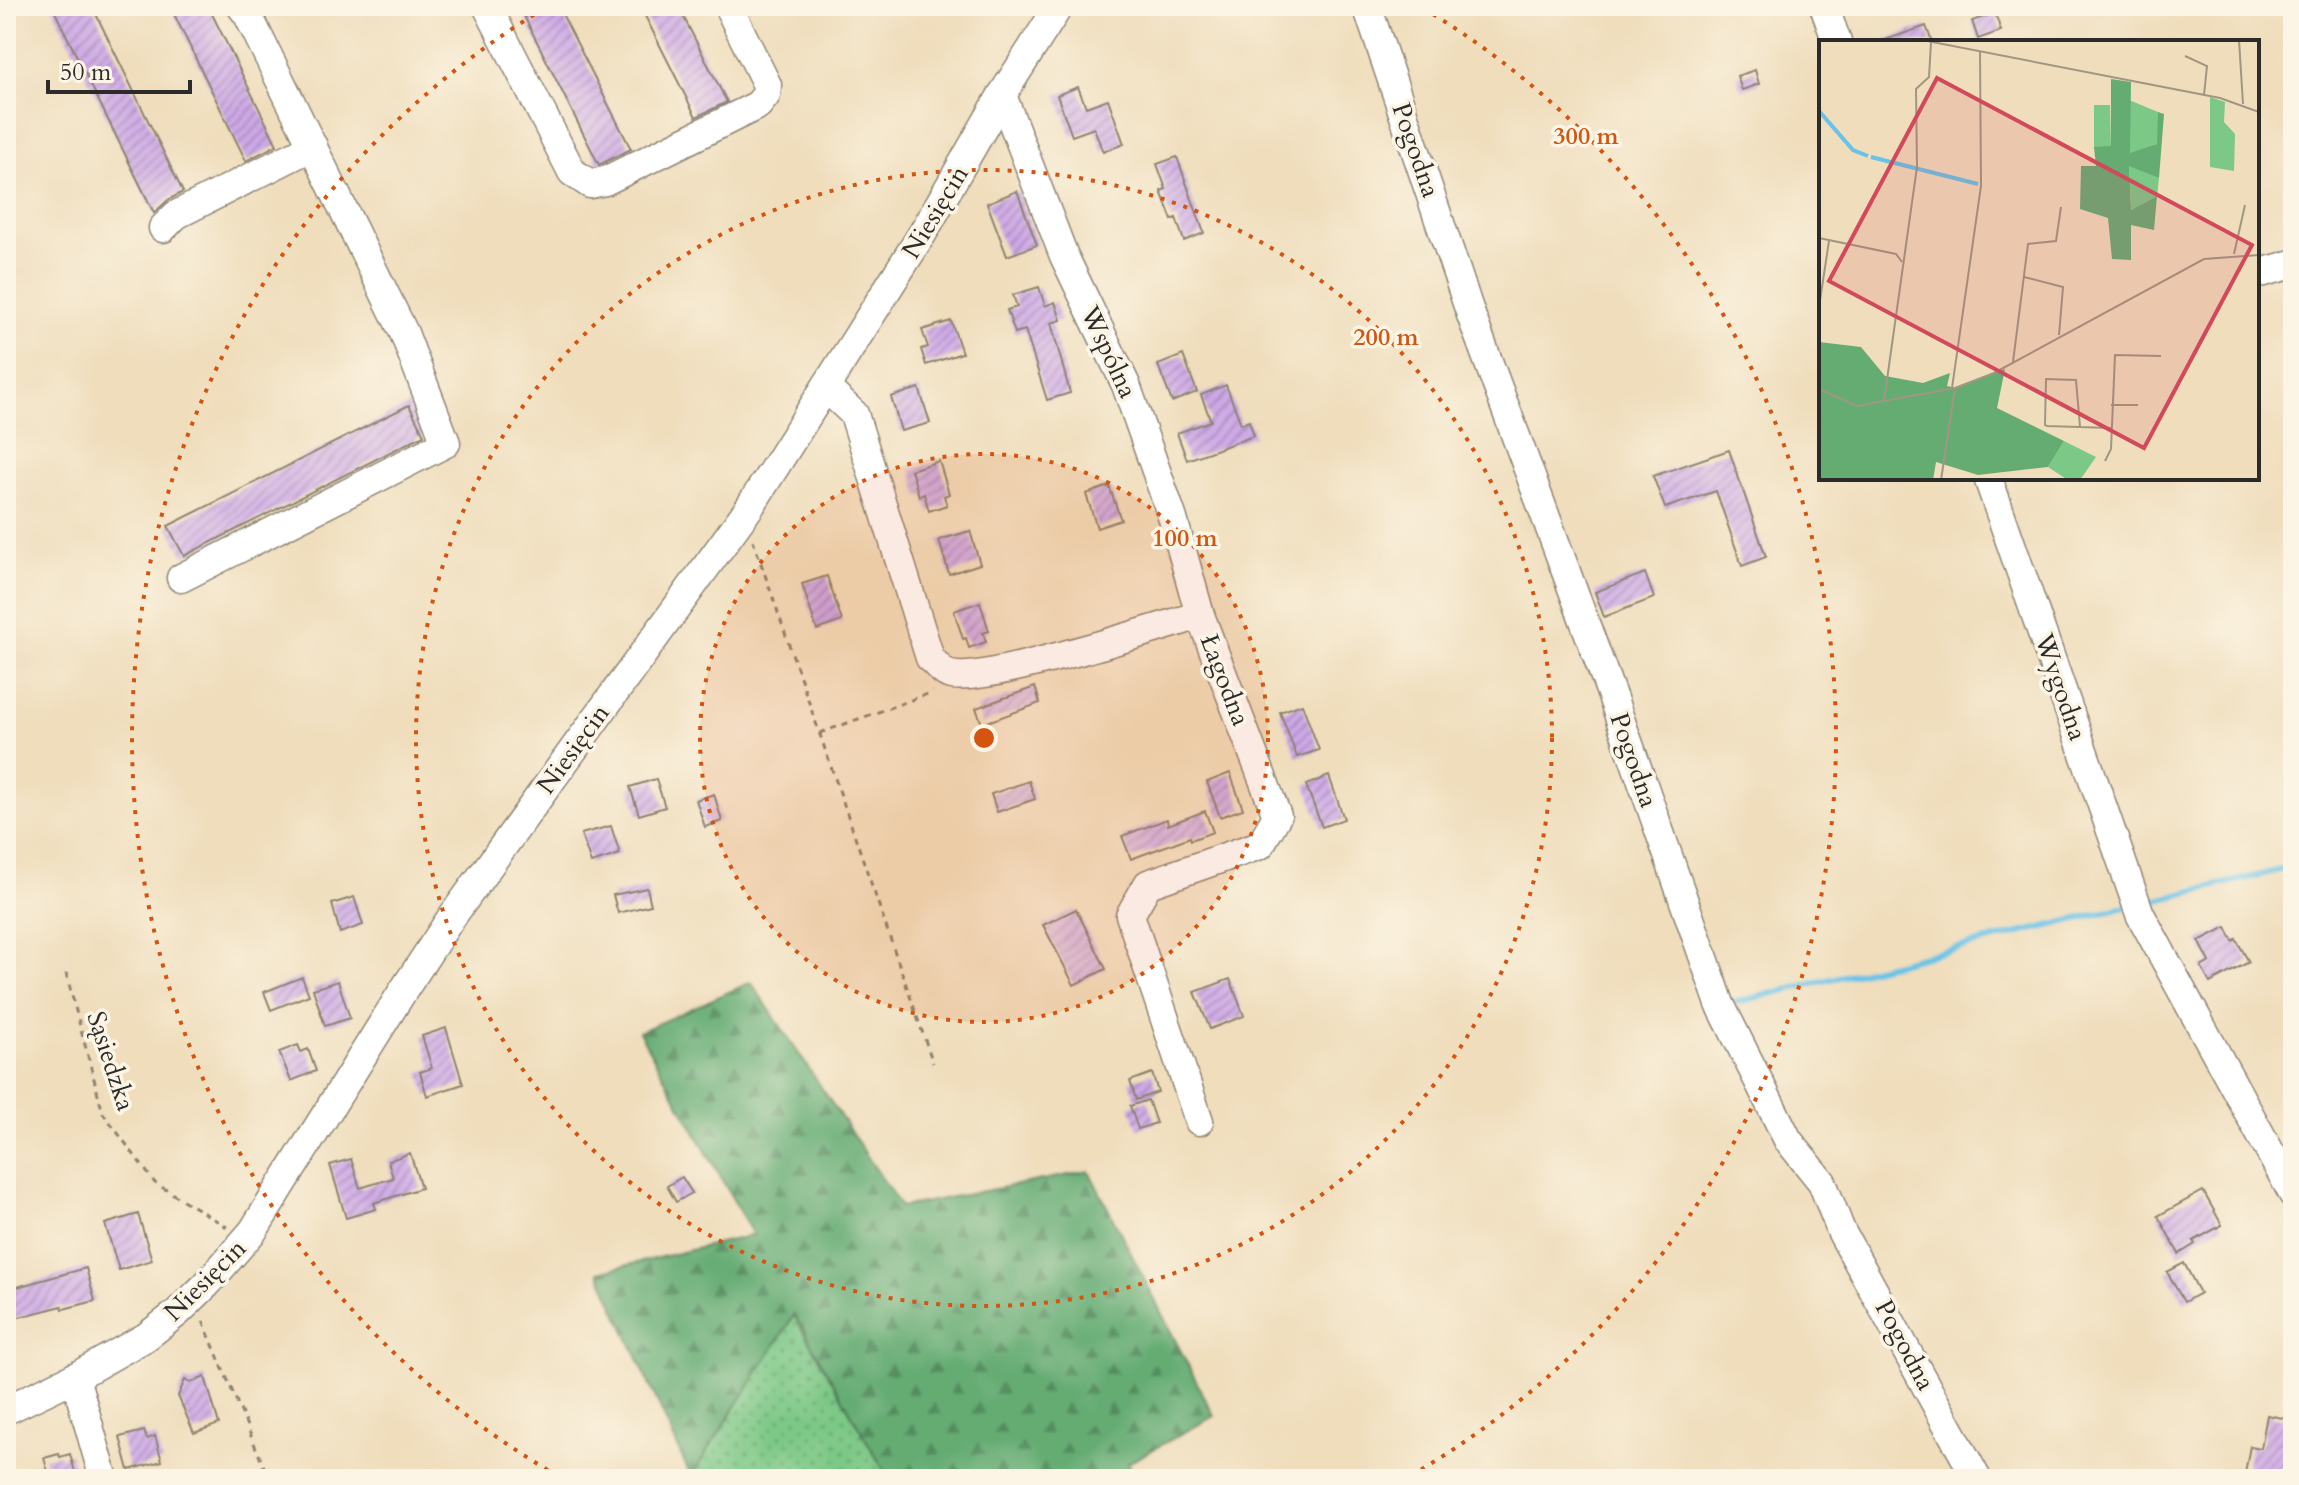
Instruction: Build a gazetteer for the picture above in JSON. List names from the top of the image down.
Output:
{
  "streets": {
    "street": [
      "Pogodna",
      "Niesięcin",
      "Wspólna",
      "Łagodna",
      "Wygodna"
    ],
    "path": ["Sąsiedzka"]
  },
  "crossings": [
    ["Niesięcin", "Wspólna"],
    ["Niesięcin", "Sąsiedzka"],
    ["Wspólna", "Łagodna"]
  ],
  "scale_bar": "50 m",
  "rings": ["300 m", "200 m", "100 m"]
}
